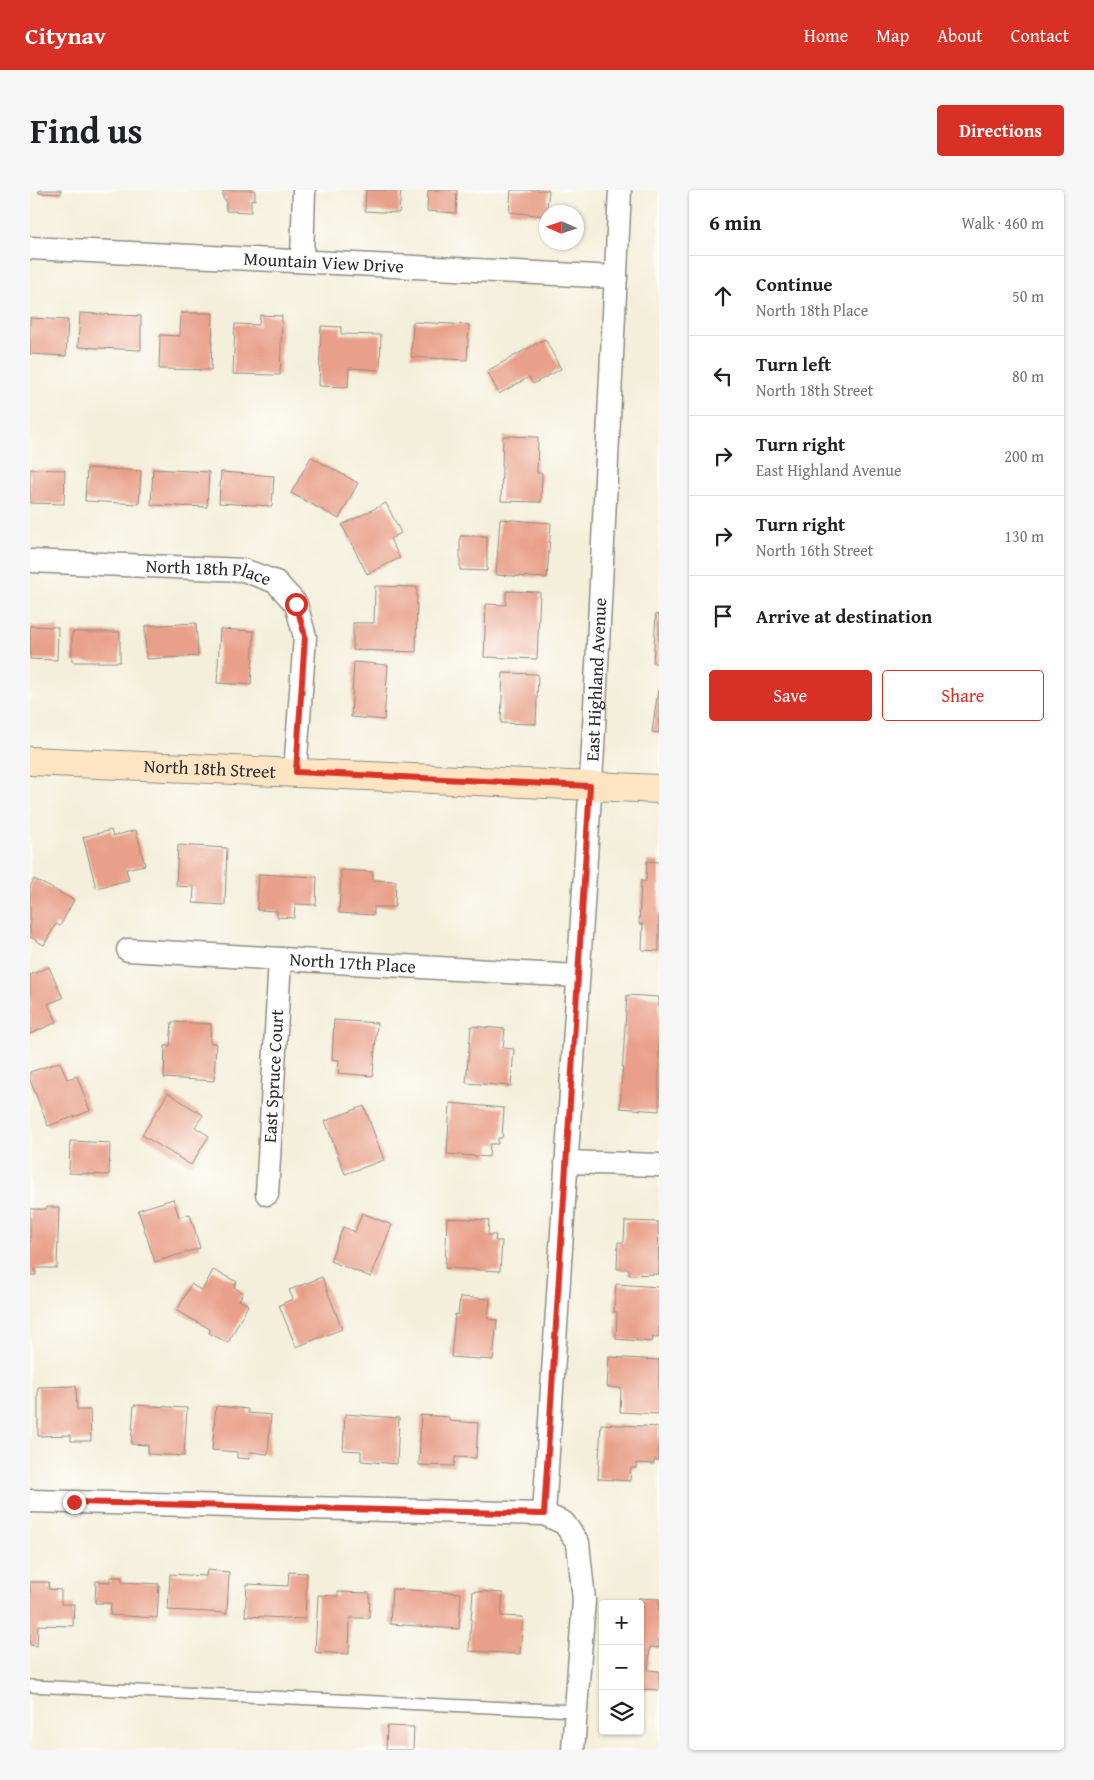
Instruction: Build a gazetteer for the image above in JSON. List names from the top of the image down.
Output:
{
  "streets": {
    "street": [
      "Mountain View Drive",
      "North 18th Place",
      "East Highland Avenue",
      "North 18th Street",
      "North 17th Place",
      "East Spruce Court"
    ]
  },
  "crossings": [
    ["Mountain View Drive", "East Highland Avenue"],
    ["North 18th Place", "North 18th Street"],
    ["East Highland Avenue", "North 18th Street"],
    ["East Highland Avenue", "North 17th Place"],
    ["North 17th Place", "East Spruce Court"]
  ],
  "north": "left",
  "page": {
    "header": "Citynav",
    "nav": [
      "Home",
      "Map",
      "About",
      "Contact"
    ],
    "title": "Find us",
    "buttons": [
      "Directions",
      ["Save", "Share"]
    ],
    "heading": ["6 min", "Walk · 460 m"],
    "list": [
      ["Continue", "North 18th Place", "50 m"],
      ["Turn left", "North 18th Street", "80 m"],
      ["Turn right", "East Highland Avenue", "200 m"],
      ["Turn right", "North 16th Street", "130 m"],
      "Arrive at destination"
    ],
    "map_buttons": ["+", "−"]
  }
}
